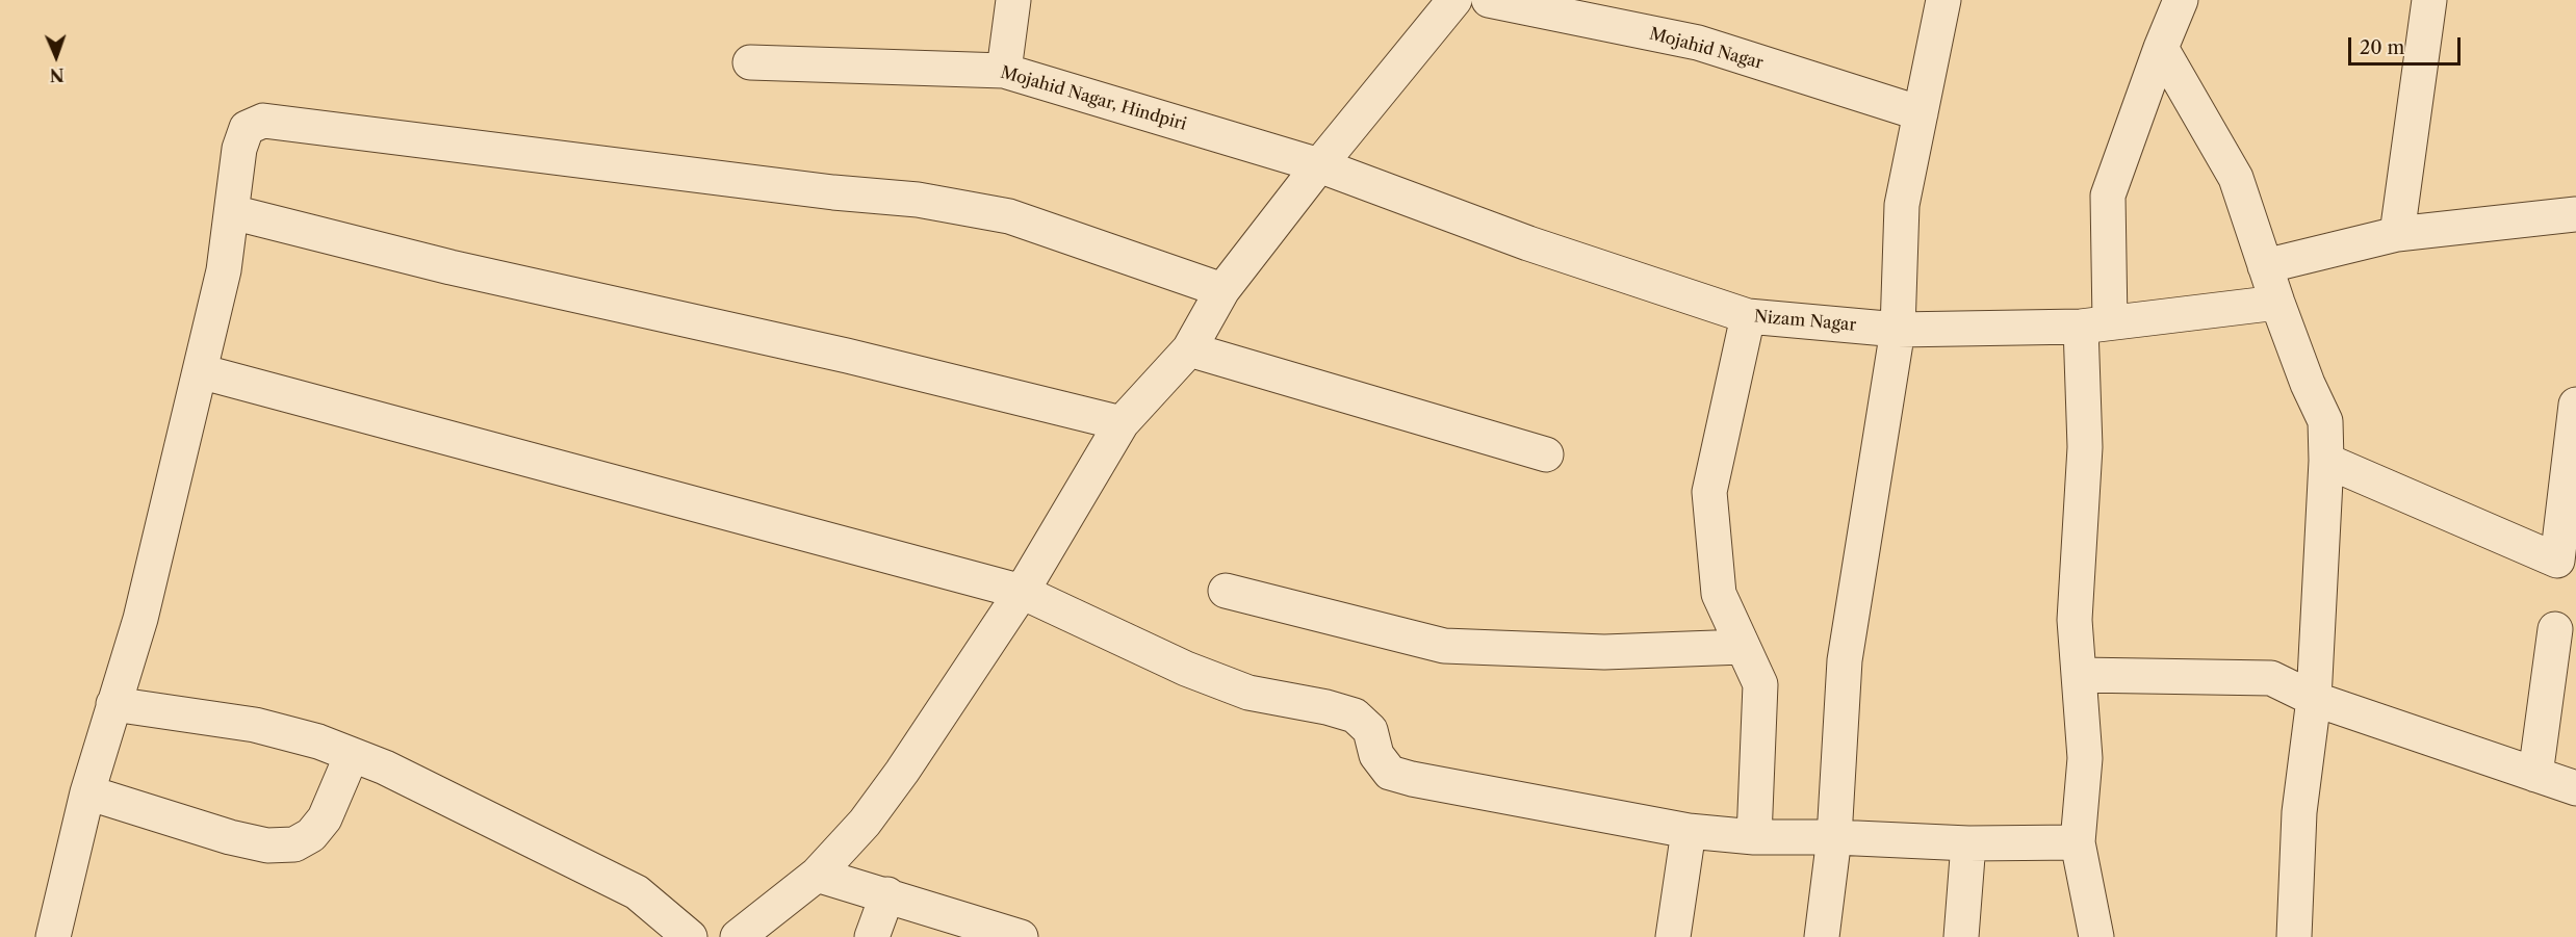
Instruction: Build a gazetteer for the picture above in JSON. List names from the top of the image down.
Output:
{
  "streets": {
    "street": ["Mojahid Nagar", "Mojahid Nagar, Hindpiri", "Nizam Nagar"]
  },
  "crossings": [
    ["Mojahid Nagar, Hindpiri", "Nizam Nagar"]
  ],
  "scale_bar": "20 m",
  "north": "bottom"
}
